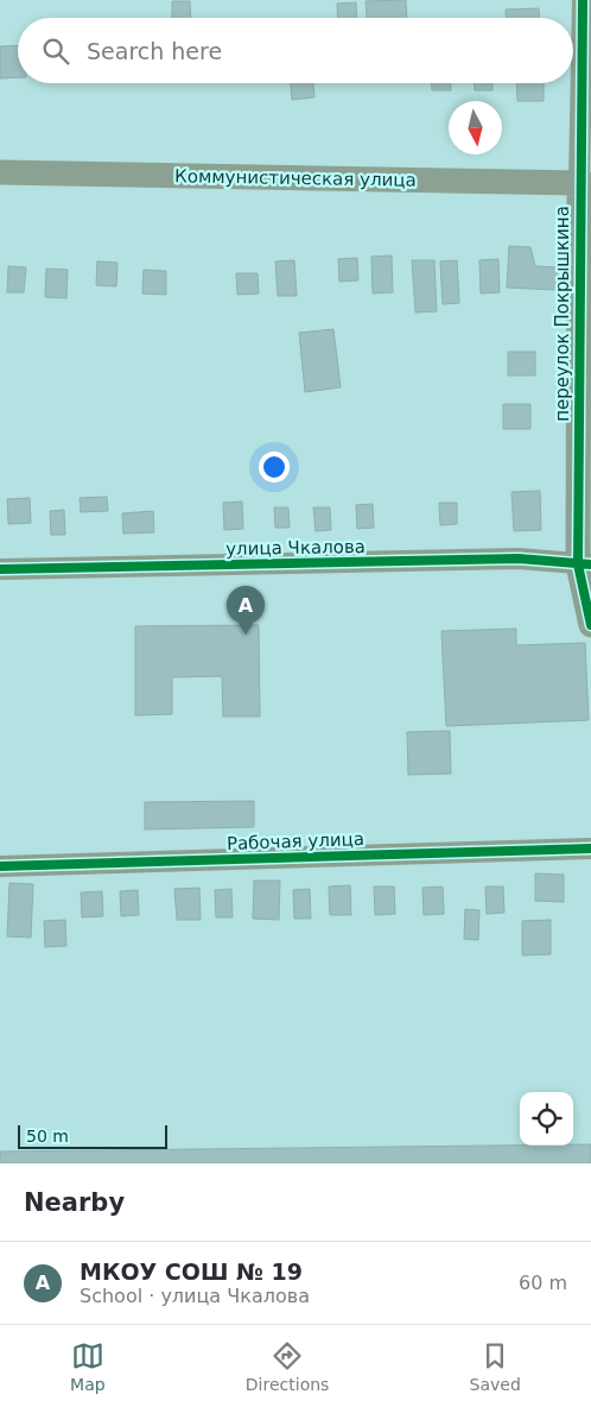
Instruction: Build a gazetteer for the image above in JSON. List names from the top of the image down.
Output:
{
  "streets": {
    "street": [
      "Коммунистическая улица",
      "переулок Покрышкина",
      "улица Чкалова",
      "Рабочая улица"
    ]
  },
  "crossings": [
    ["Коммунистическая улица", "переулок Покрышкина"],
    ["переулок Покрышкина", "улица Чкалова"]
  ],
  "scale_bar": "50 m",
  "north": "bottom",
  "page": {
    "search": "Search here",
    "pins": "A",
    "scale": "50 m",
    "heading": "Nearby",
    "list": [
      {
        "mark": "A",
        "name": "МКОУ СОШ № 19",
        "note": "School · улица Чкалова",
        "value": "60 m"
      }
    ],
    "nav": ["Map", "Directions", "Saved"]
  }
}
